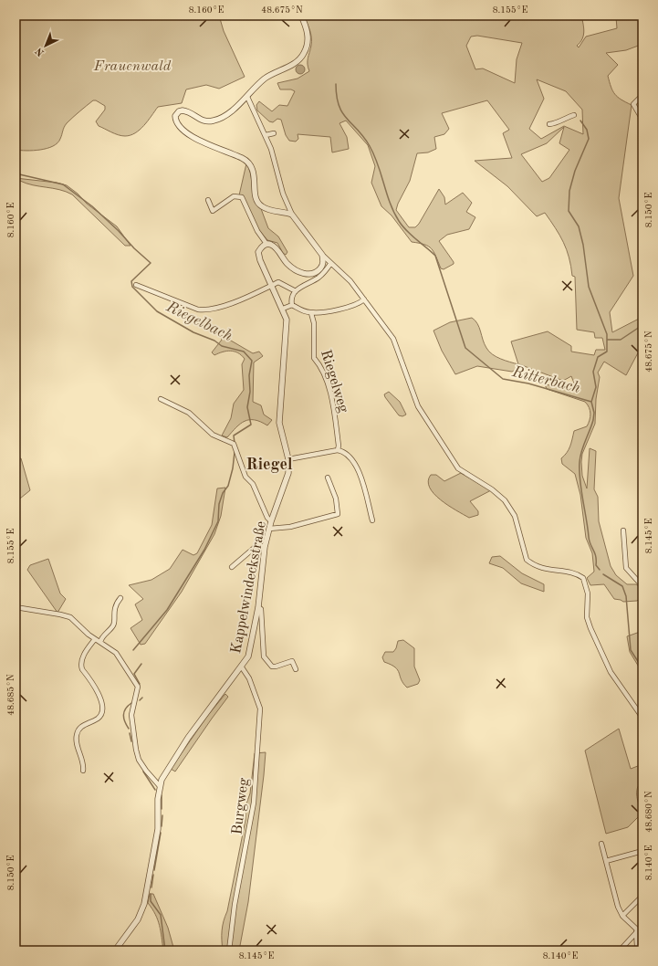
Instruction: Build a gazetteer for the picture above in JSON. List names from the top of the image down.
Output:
{
  "streets": {
    "street": ["Riegelweg", "Kappelwindeckstraße", "Burgweg"]
  },
  "crossings": [
    ["Kappelwindeckstraße", "Burgweg"]
  ],
  "districts": ["Riegel"],
  "water": ["Riegelbach", "Ritterbach"],
  "parks": ["Frauenwald"],
  "north": "bottom left",
  "coordinates": [
    "8.160°E",
    "48.675°N",
    "8.155°E",
    "8.150°E",
    "8.145°E",
    "48.685°N",
    "48.680°N",
    "8.140°E"
  ]
}
